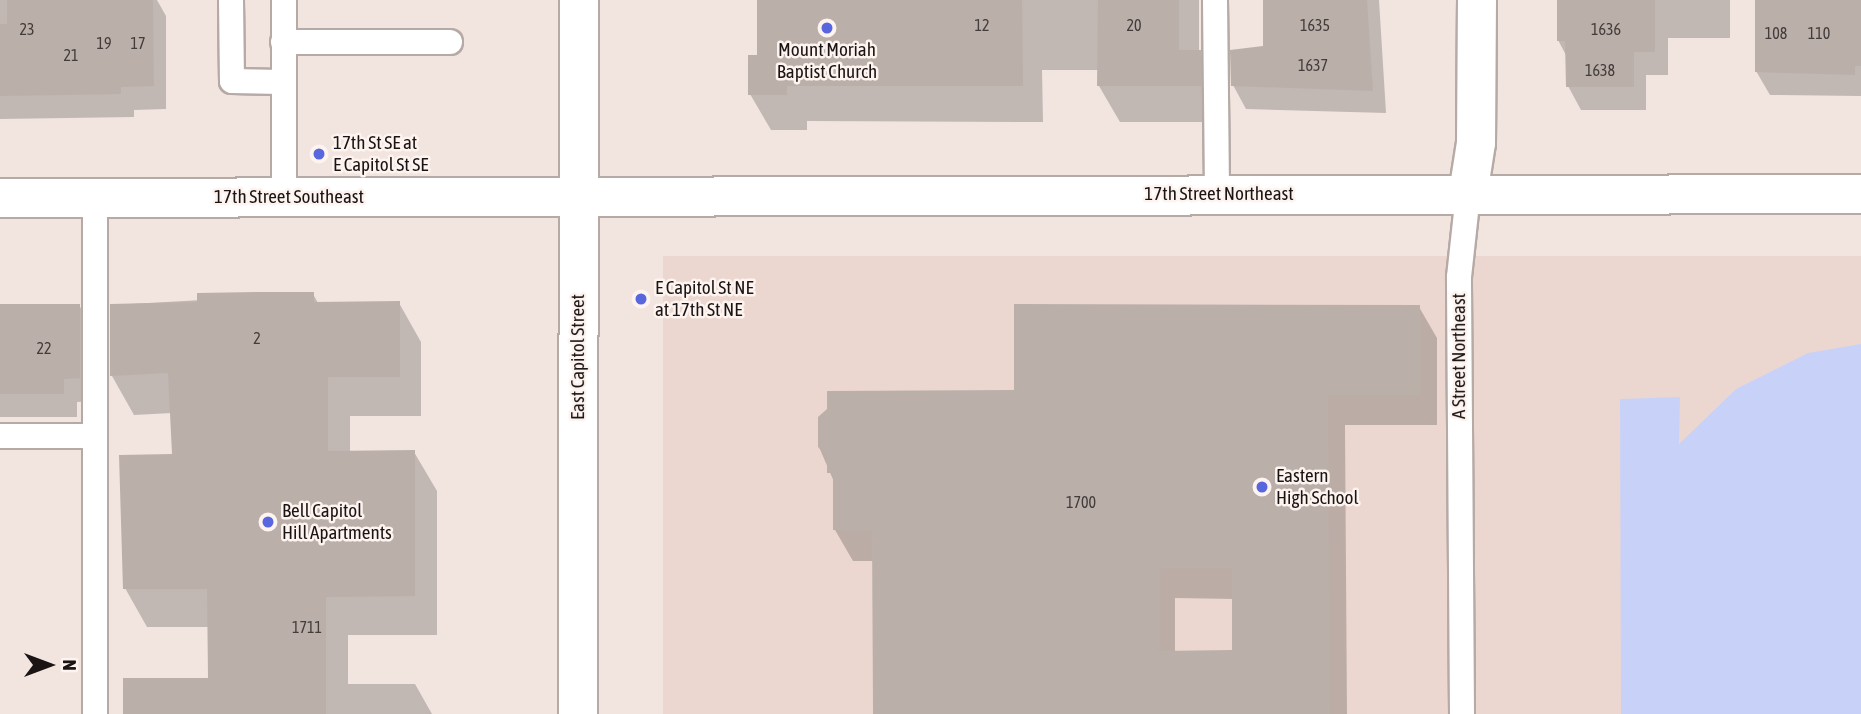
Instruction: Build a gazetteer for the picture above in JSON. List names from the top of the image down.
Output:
{
  "streets": {
    "main road": [
      "17th Street Northeast",
      "17th Street Southeast",
      "A Street Northeast",
      "East Capitol Street"
    ]
  },
  "crossings": [
    ["17th Street Northeast", "17th Street Southeast"],
    ["17th Street Northeast", "A Street Northeast"],
    ["17th Street Northeast", "East Capitol Street"],
    ["17th Street Southeast", "East Capitol Street"]
  ],
  "places": [
    "Mount Moriah Baptist Church",
    "17th St SE at E Capitol St SE",
    "E Capitol St NE at 17th St NE",
    "Eastern High School",
    "Bell Capitol Hill Apartments"
  ],
  "house_numbers": [
    "12",
    "20",
    "1635",
    "23",
    "1636",
    "108",
    "110",
    "19",
    "17",
    "21",
    "1637",
    "1638",
    "2",
    "22",
    "1700",
    "1711"
  ],
  "north": "right"
}
